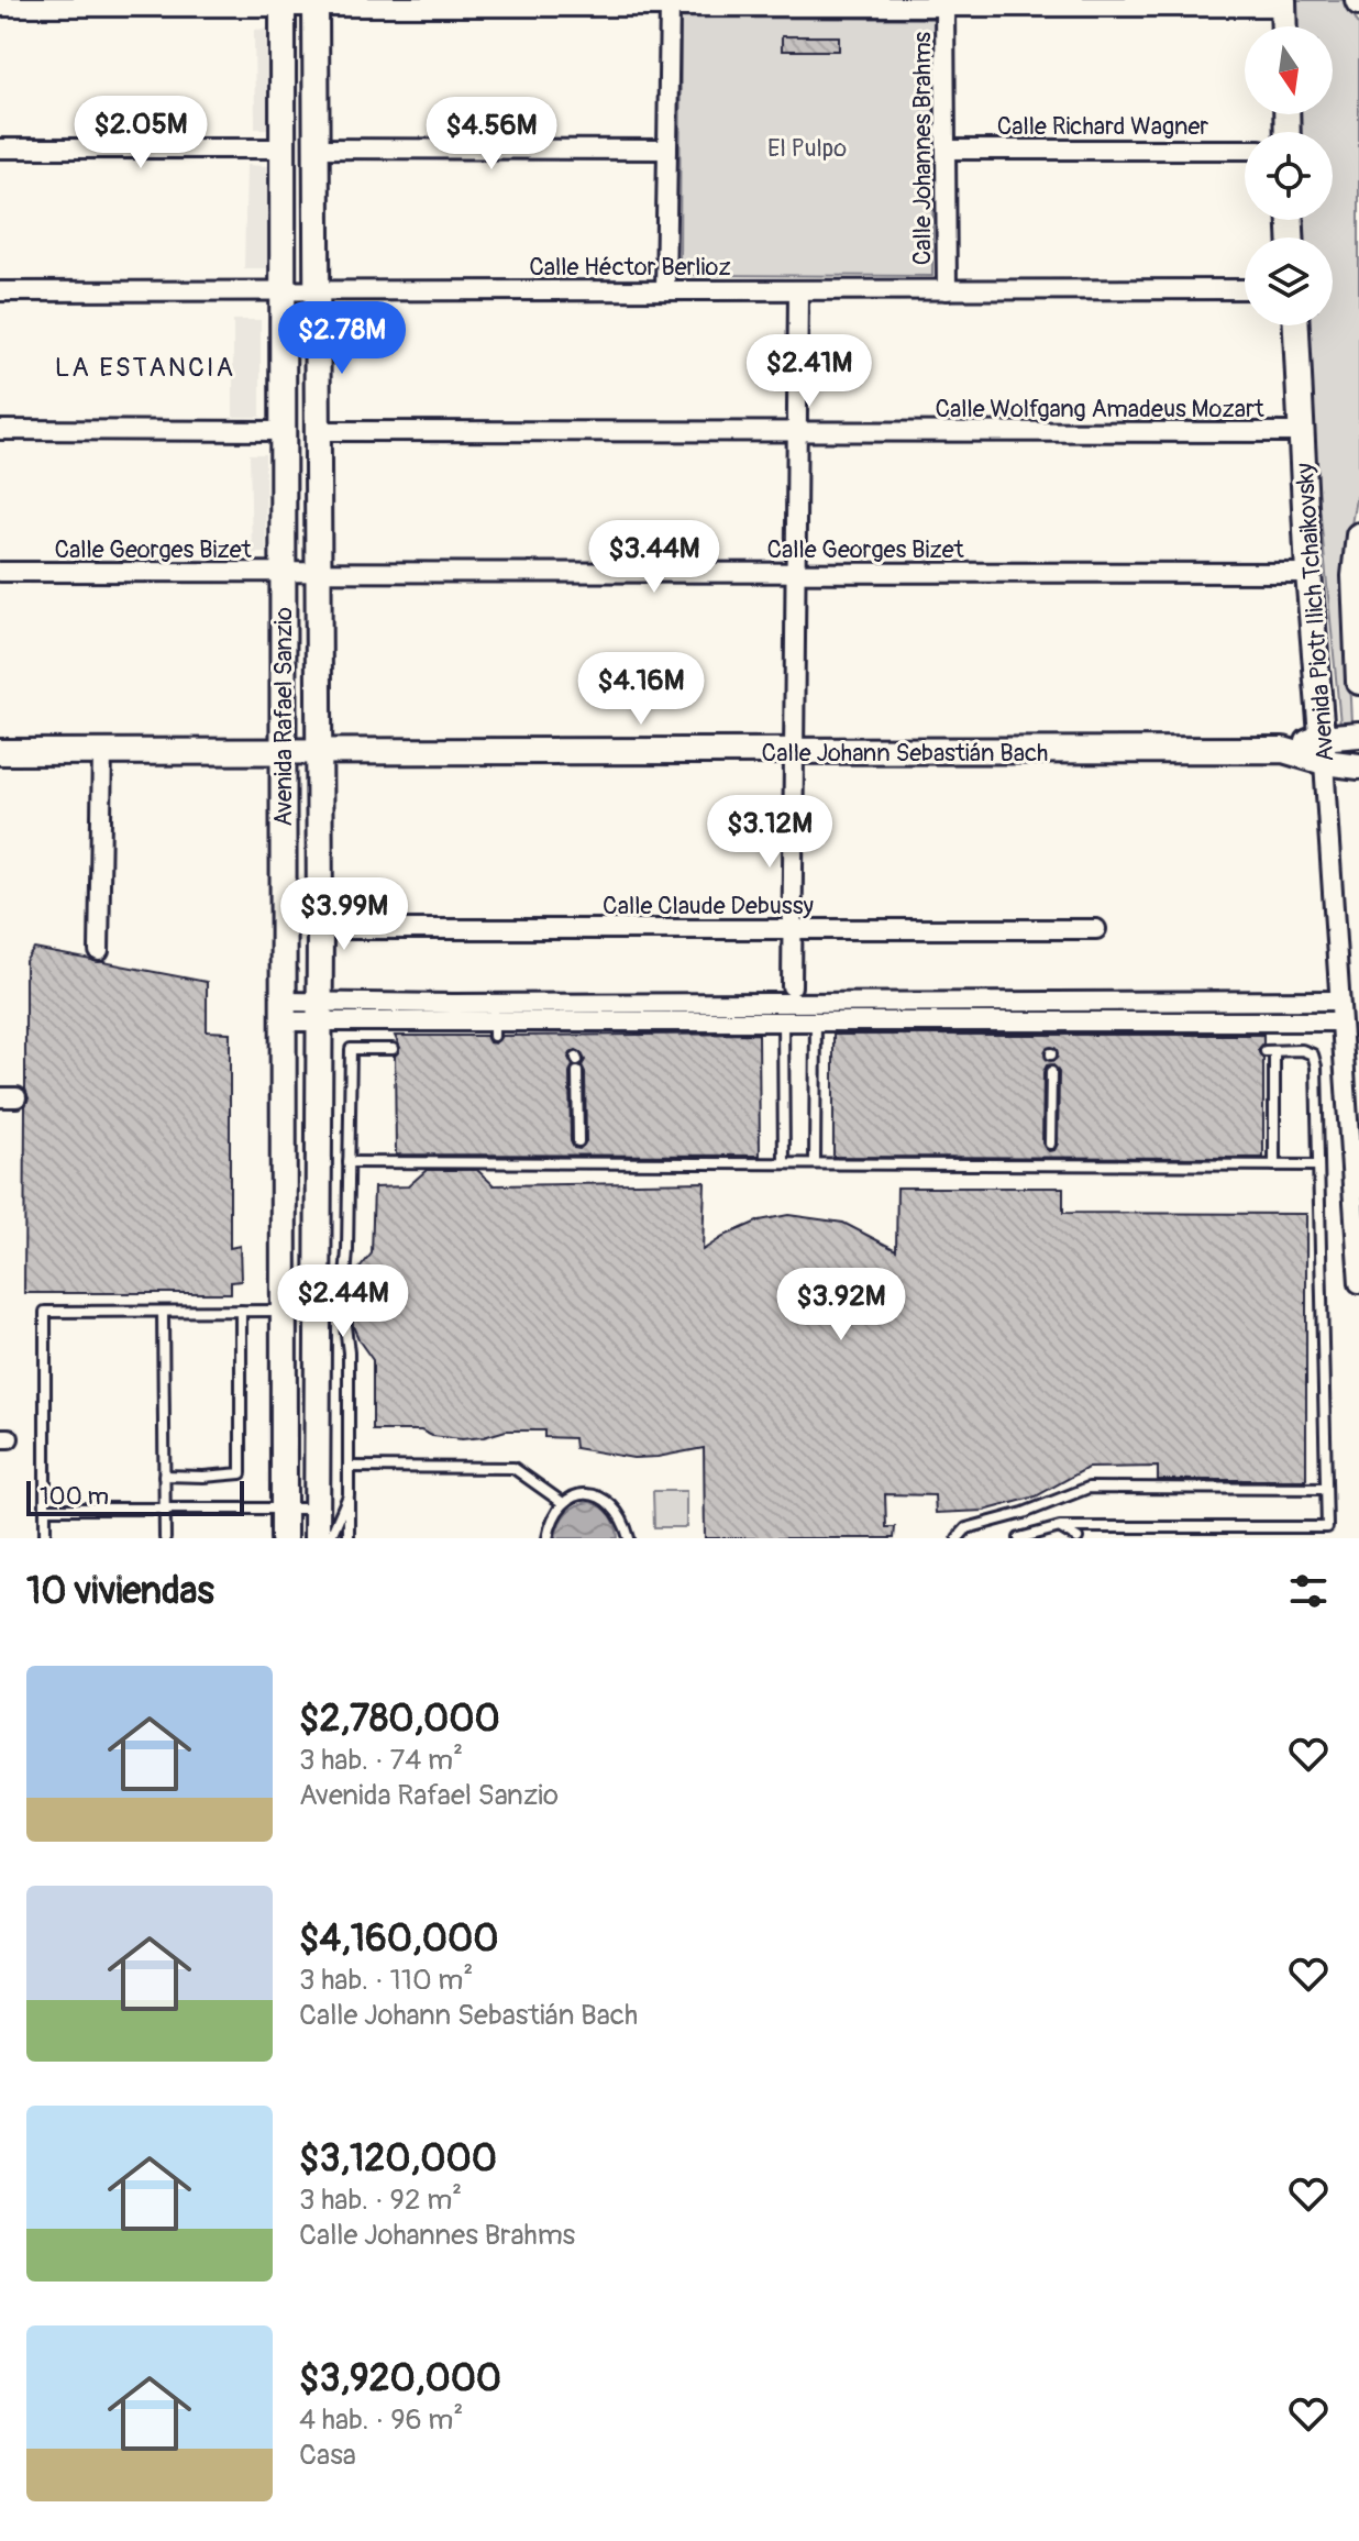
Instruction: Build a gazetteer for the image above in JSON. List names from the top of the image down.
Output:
{
  "streets": {
    "main road": ["Avenida Piotr Ilich Tchaikovsky", "Avenida Rafael Sanzio", "Calle Johann Sebastián Bach"],
    "street": [
      "Calle Richard Wagner",
      "Calle Johannes Brahms",
      "Calle Héctor Berlioz",
      "Calle Wolfgang Amadeus Mozart",
      "Calle Georges Bizet",
      "Calle Claude Debussy"
    ]
  },
  "crossings": [
    ["Calle Richard Wagner", "Calle Johannes Brahms"],
    ["Calle Johannes Brahms", "Calle Héctor Berlioz"],
    ["Calle Héctor Berlioz", "Avenida Rafael Sanzio"],
    ["Calle Wolfgang Amadeus Mozart", "Avenida Piotr Ilich Tchaikovsky"],
    ["Calle Wolfgang Amadeus Mozart", "Avenida Rafael Sanzio"],
    ["Calle Georges Bizet", "Avenida Piotr Ilich Tchaikovsky"],
    ["Calle Georges Bizet", "Avenida Rafael Sanzio"],
    ["Avenida Piotr Ilich Tchaikovsky", "Calle Johann Sebastián Bach"],
    ["Avenida Rafael Sanzio", "Calle Johann Sebastián Bach"],
    ["Avenida Rafael Sanzio", "Calle Claude Debussy"]
  ],
  "districts": ["LA ESTANCIA"],
  "parks": ["El Pulpo"],
  "scale_bar": "100 m",
  "north": "bottom",
  "page": {
    "price": [
      "$2.05M",
      "$4.56M",
      "$2.78M",
      "$2.41M",
      "$3.44M",
      "$4.16M",
      "$3.12M",
      "$3.99M",
      "$2.44M",
      "$3.92M"
    ],
    "scale": "100 m",
    "heading": "10 viviendas",
    "list": [
      {
        "name": "$2,780,000",
        "note": "3 hab. · 74 m² · Avenida Rafael Sanzio"
      },
      {
        "name": "$4,160,000",
        "note": "3 hab. · 110 m² · Calle Johann Sebastián Bach"
      },
      {
        "name": "$3,120,000",
        "note": "3 hab. · 92 m² · Calle Johannes Brahms"
      },
      {
        "name": "$3,920,000",
        "note": "4 hab. · 96 m² · Casa"
      }
    ]
  }
}
